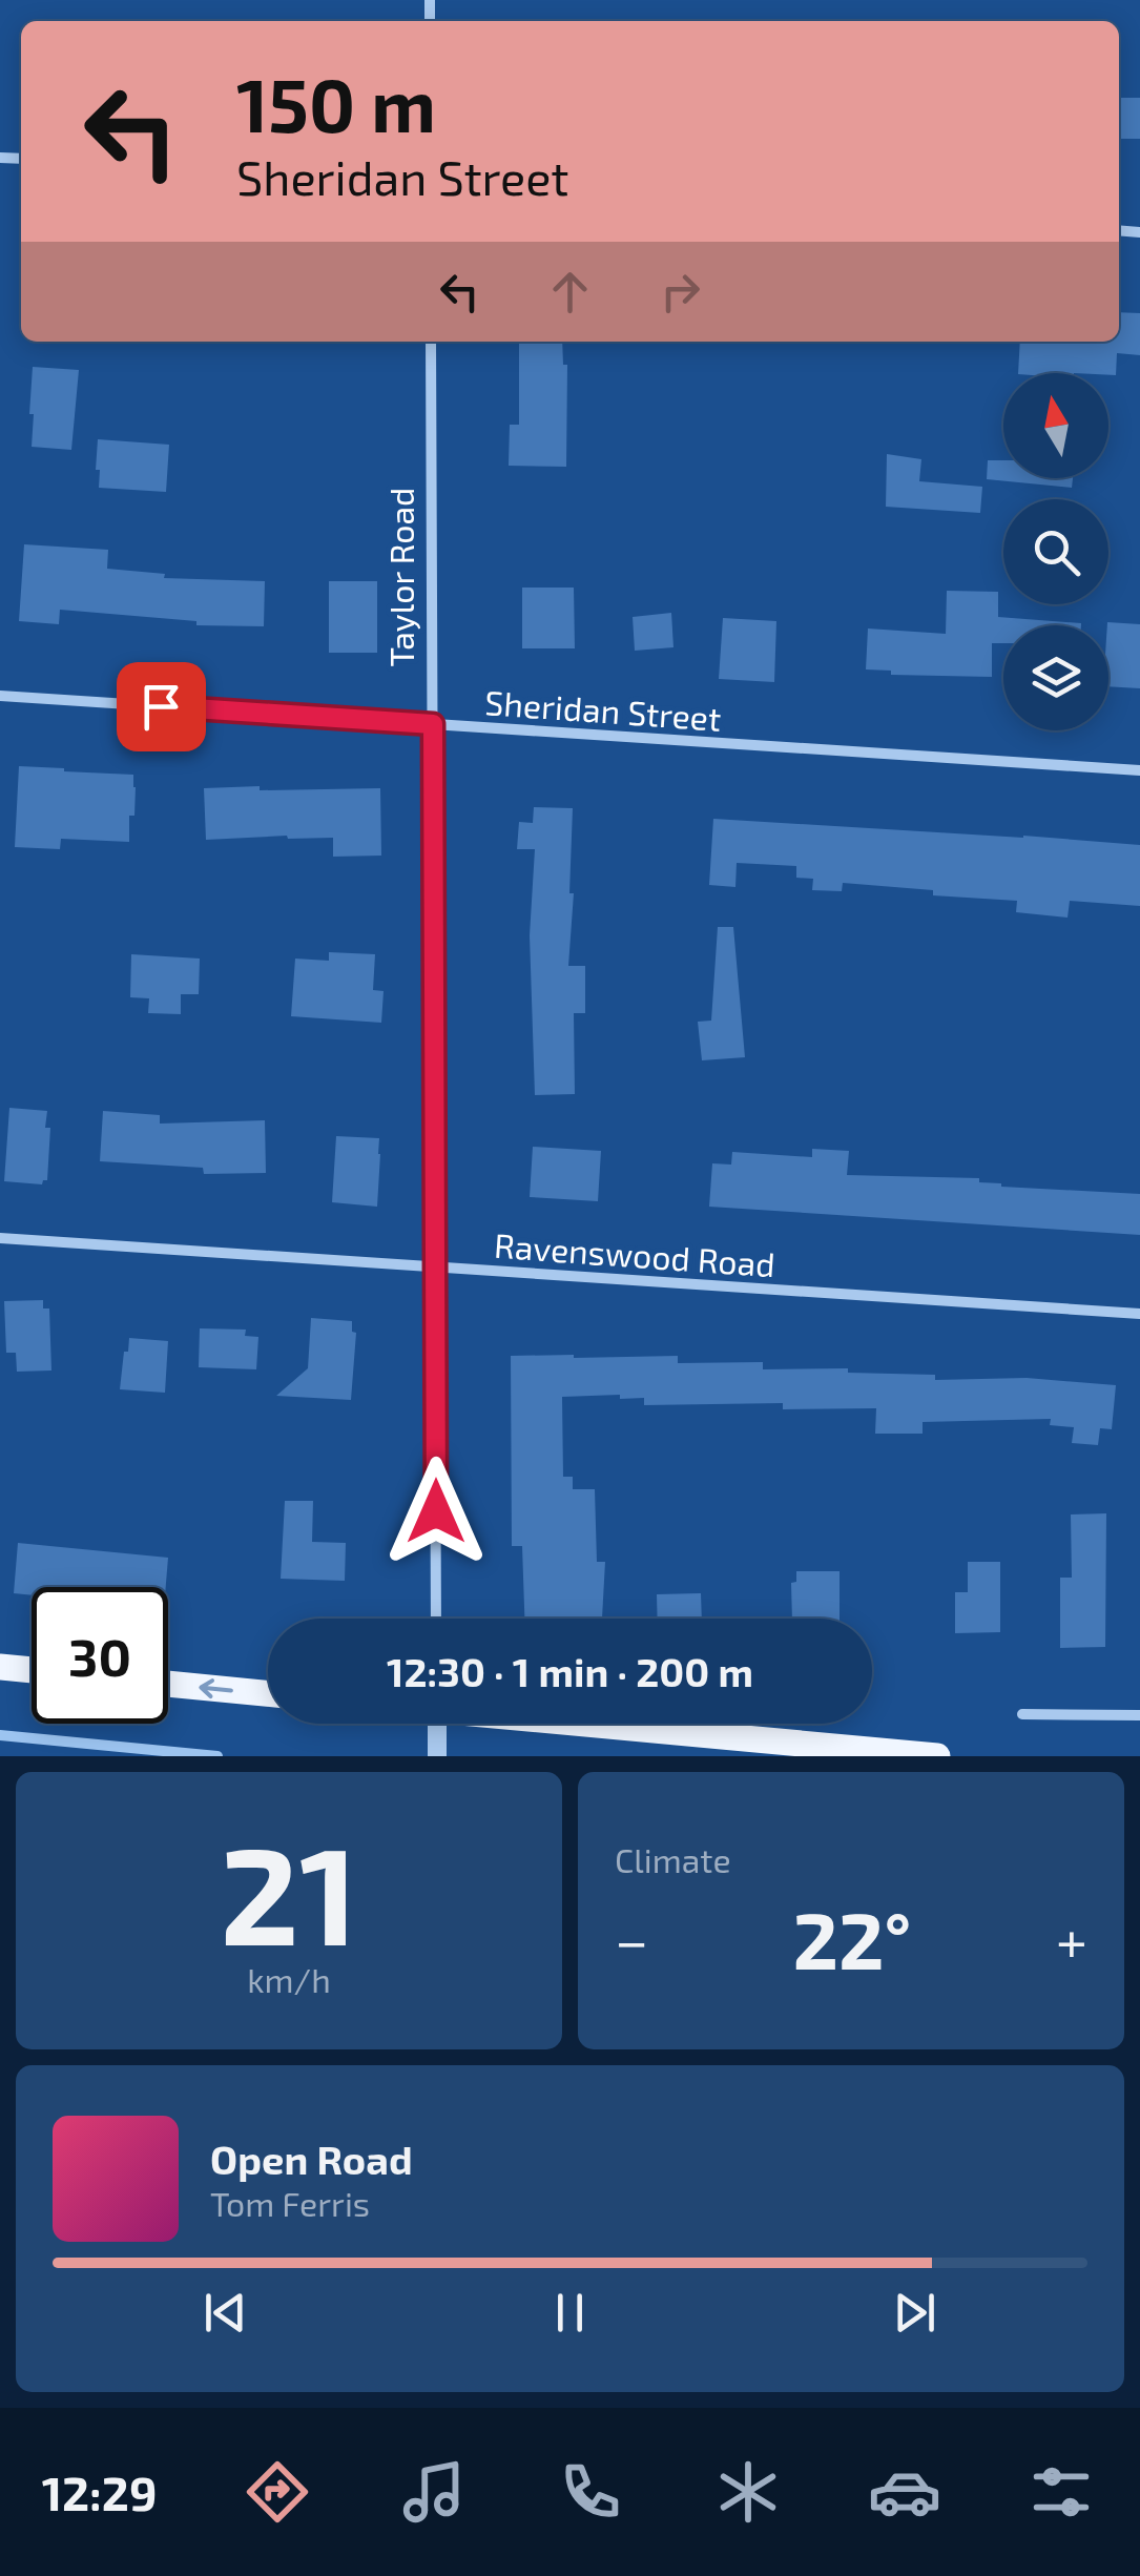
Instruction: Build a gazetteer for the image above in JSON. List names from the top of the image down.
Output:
{
  "streets": {
    "street": ["Taylor Road", "Sheridan Street", "Ravenswood Road"]
  },
  "crossings": [
    ["Taylor Road", "Sheridan Street"],
    ["Taylor Road", "Ravenswood Road"]
  ],
  "north": "top",
  "page": {
    "turn": ["150 m", "Sheridan Street"],
    "limit": "30",
    "trip": "12:30 · 1 min · 200 m",
    "tile": [
      ["21", "km/h"],
      "Climate"
    ],
    "heat": ["−", "22°", "+"],
    "song": ["Open Road", "Tom Ferris"],
    "tabs": "12:29"
  }
}
